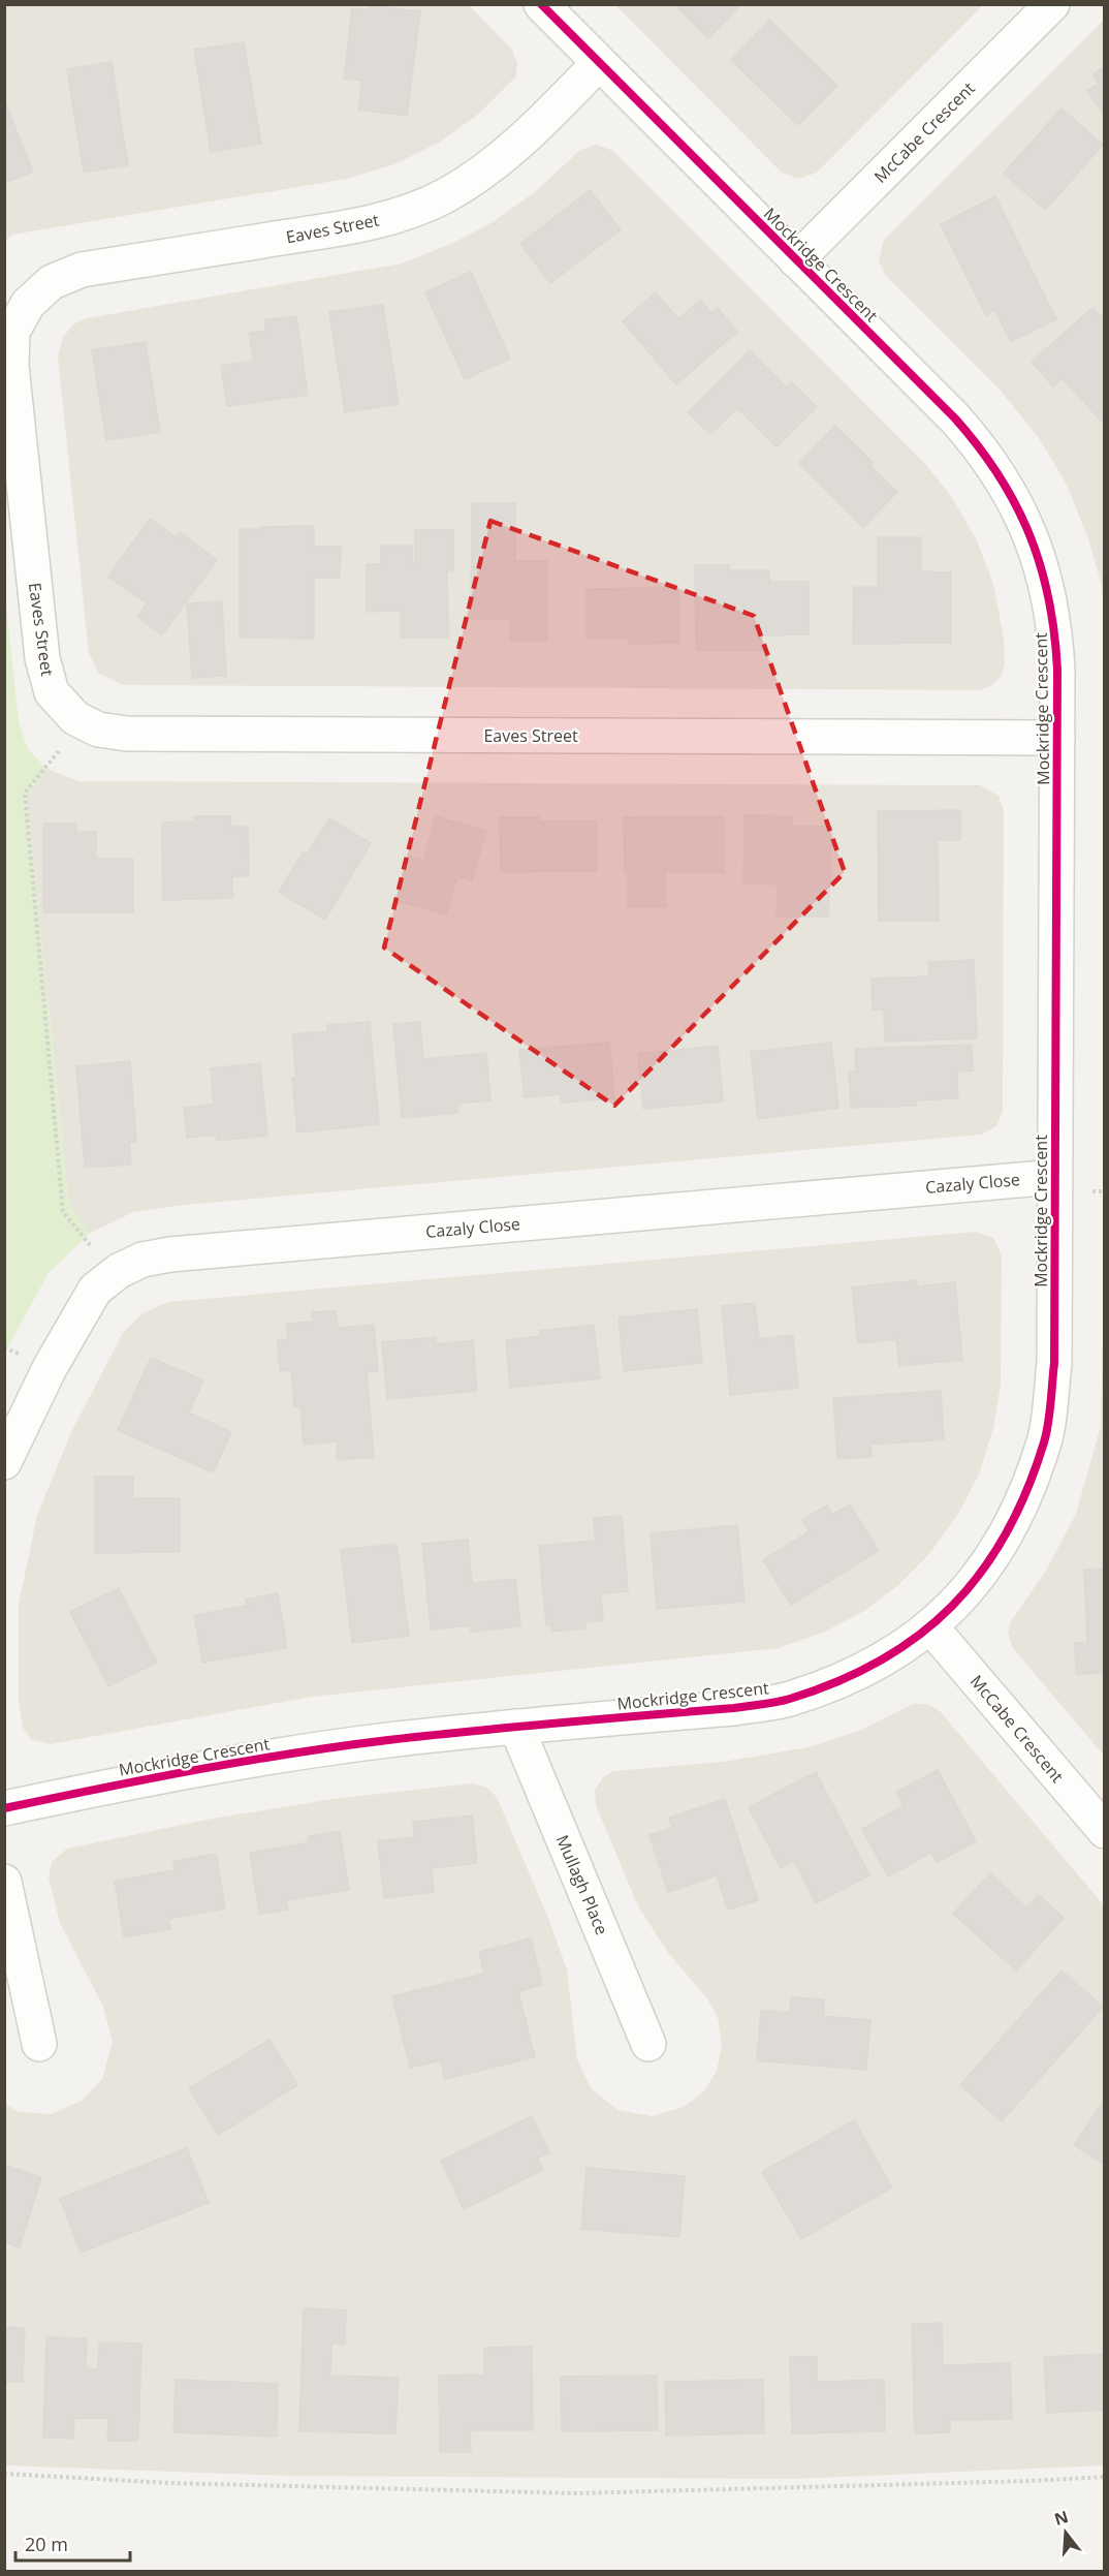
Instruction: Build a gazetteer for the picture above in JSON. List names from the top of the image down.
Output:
{
  "streets": {
    "street": [
      "McCabe Crescent",
      "Eaves Street",
      "Mockridge Crescent",
      "Cazaly Close",
      "Mullagh Place"
    ]
  },
  "crossings": [
    ["McCabe Crescent", "Mockridge Crescent"],
    ["Eaves Street", "Mockridge Crescent"],
    ["Mockridge Crescent", "Cazaly Close"],
    ["Mockridge Crescent", "Mullagh Place"]
  ],
  "scale_bar": "20 m",
  "north": "top"
}
